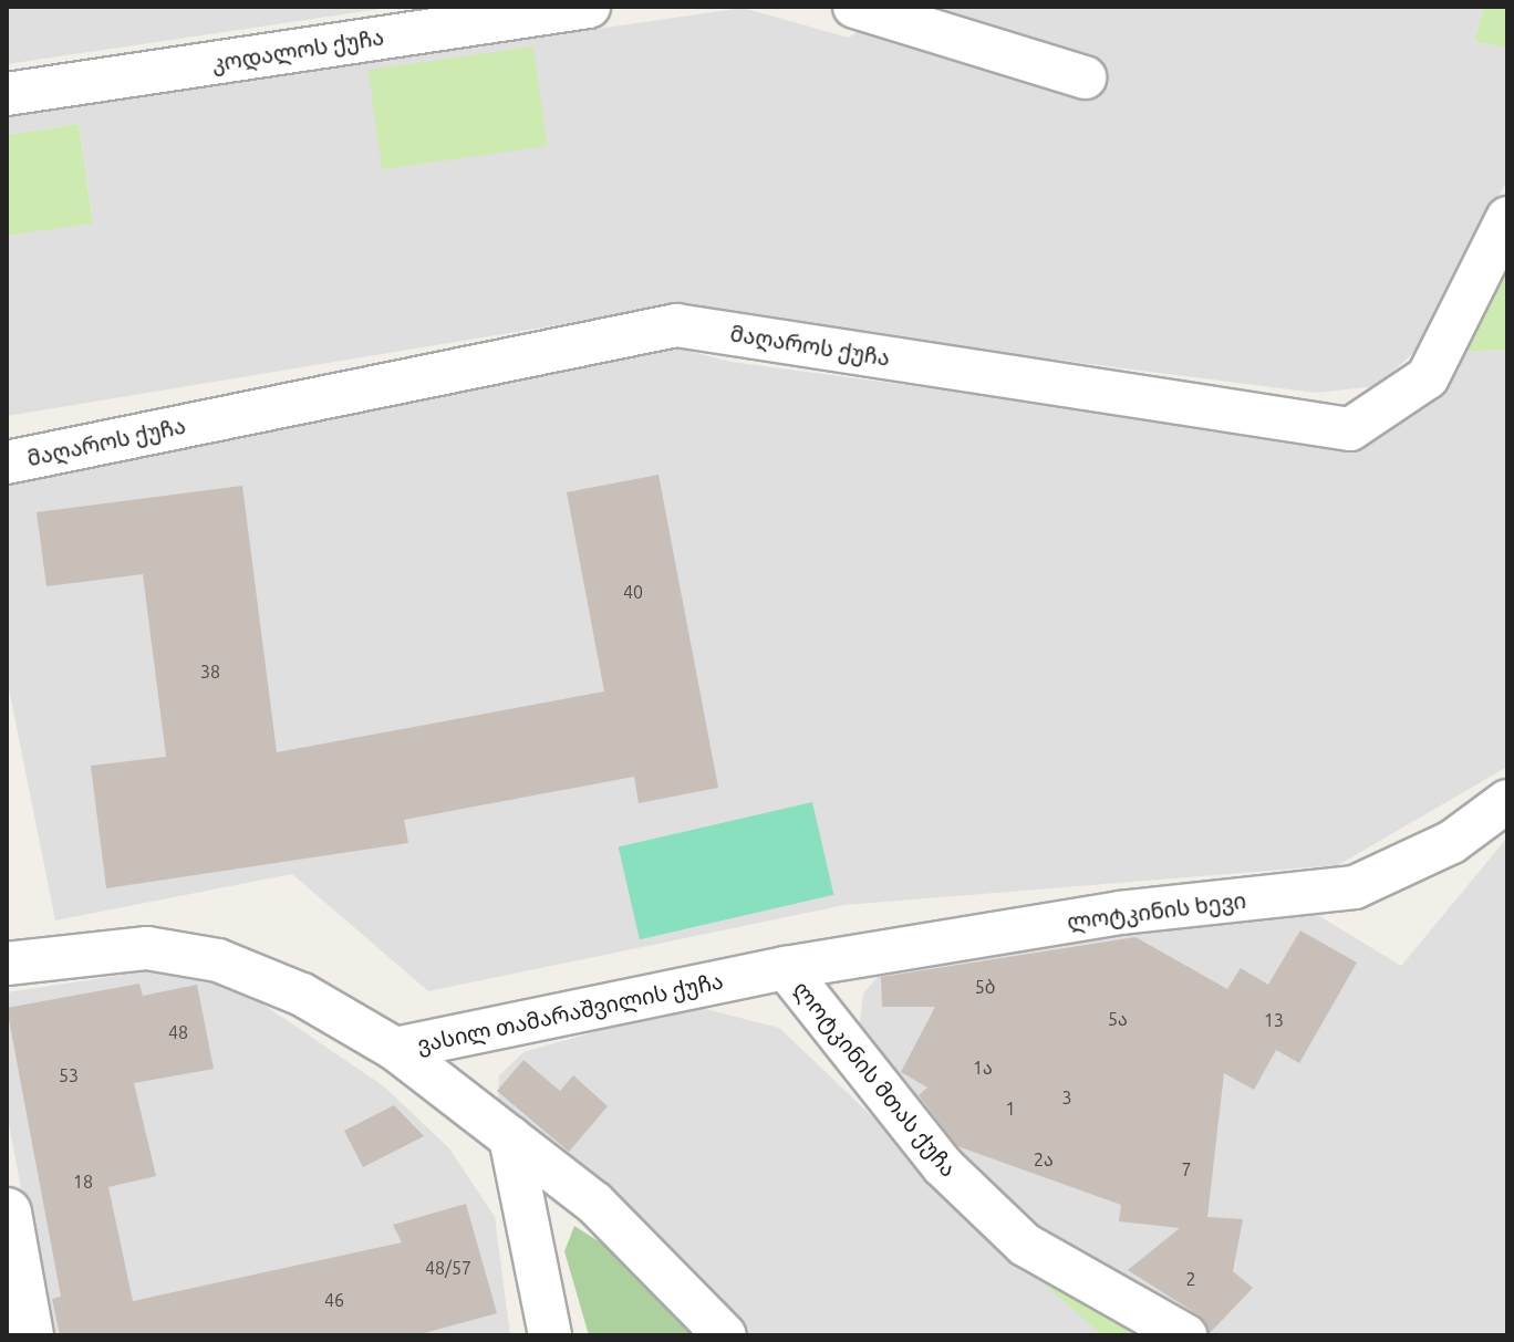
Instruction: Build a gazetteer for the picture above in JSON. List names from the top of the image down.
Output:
{
  "streets": {
    "street": [
      "კოდალოს ქუჩა",
      "მაღაროს ქუჩა",
      "ლოტკინის ხევი",
      "ვასილ თამარაშვილის ქუჩა",
      "ლოტკინის მთას ქუჩა"
    ]
  },
  "crossings": [
    ["ლოტკინის ხევი", "ვასილ თამარაშვილის ქუჩა"],
    ["ლოტკინის ხევი", "ლოტკინის მთას ქუჩა"],
    ["ვასილ თამარაშვილის ქუჩა", "ლოტკინის მთას ქუჩა"]
  ],
  "house_numbers": [
    "40",
    "38",
    "5ბ",
    "5ა",
    "13",
    "48",
    "1ა",
    "53",
    "3",
    "1",
    "2ა",
    "7",
    "18",
    "48/57",
    "2",
    "46"
  ]
}
